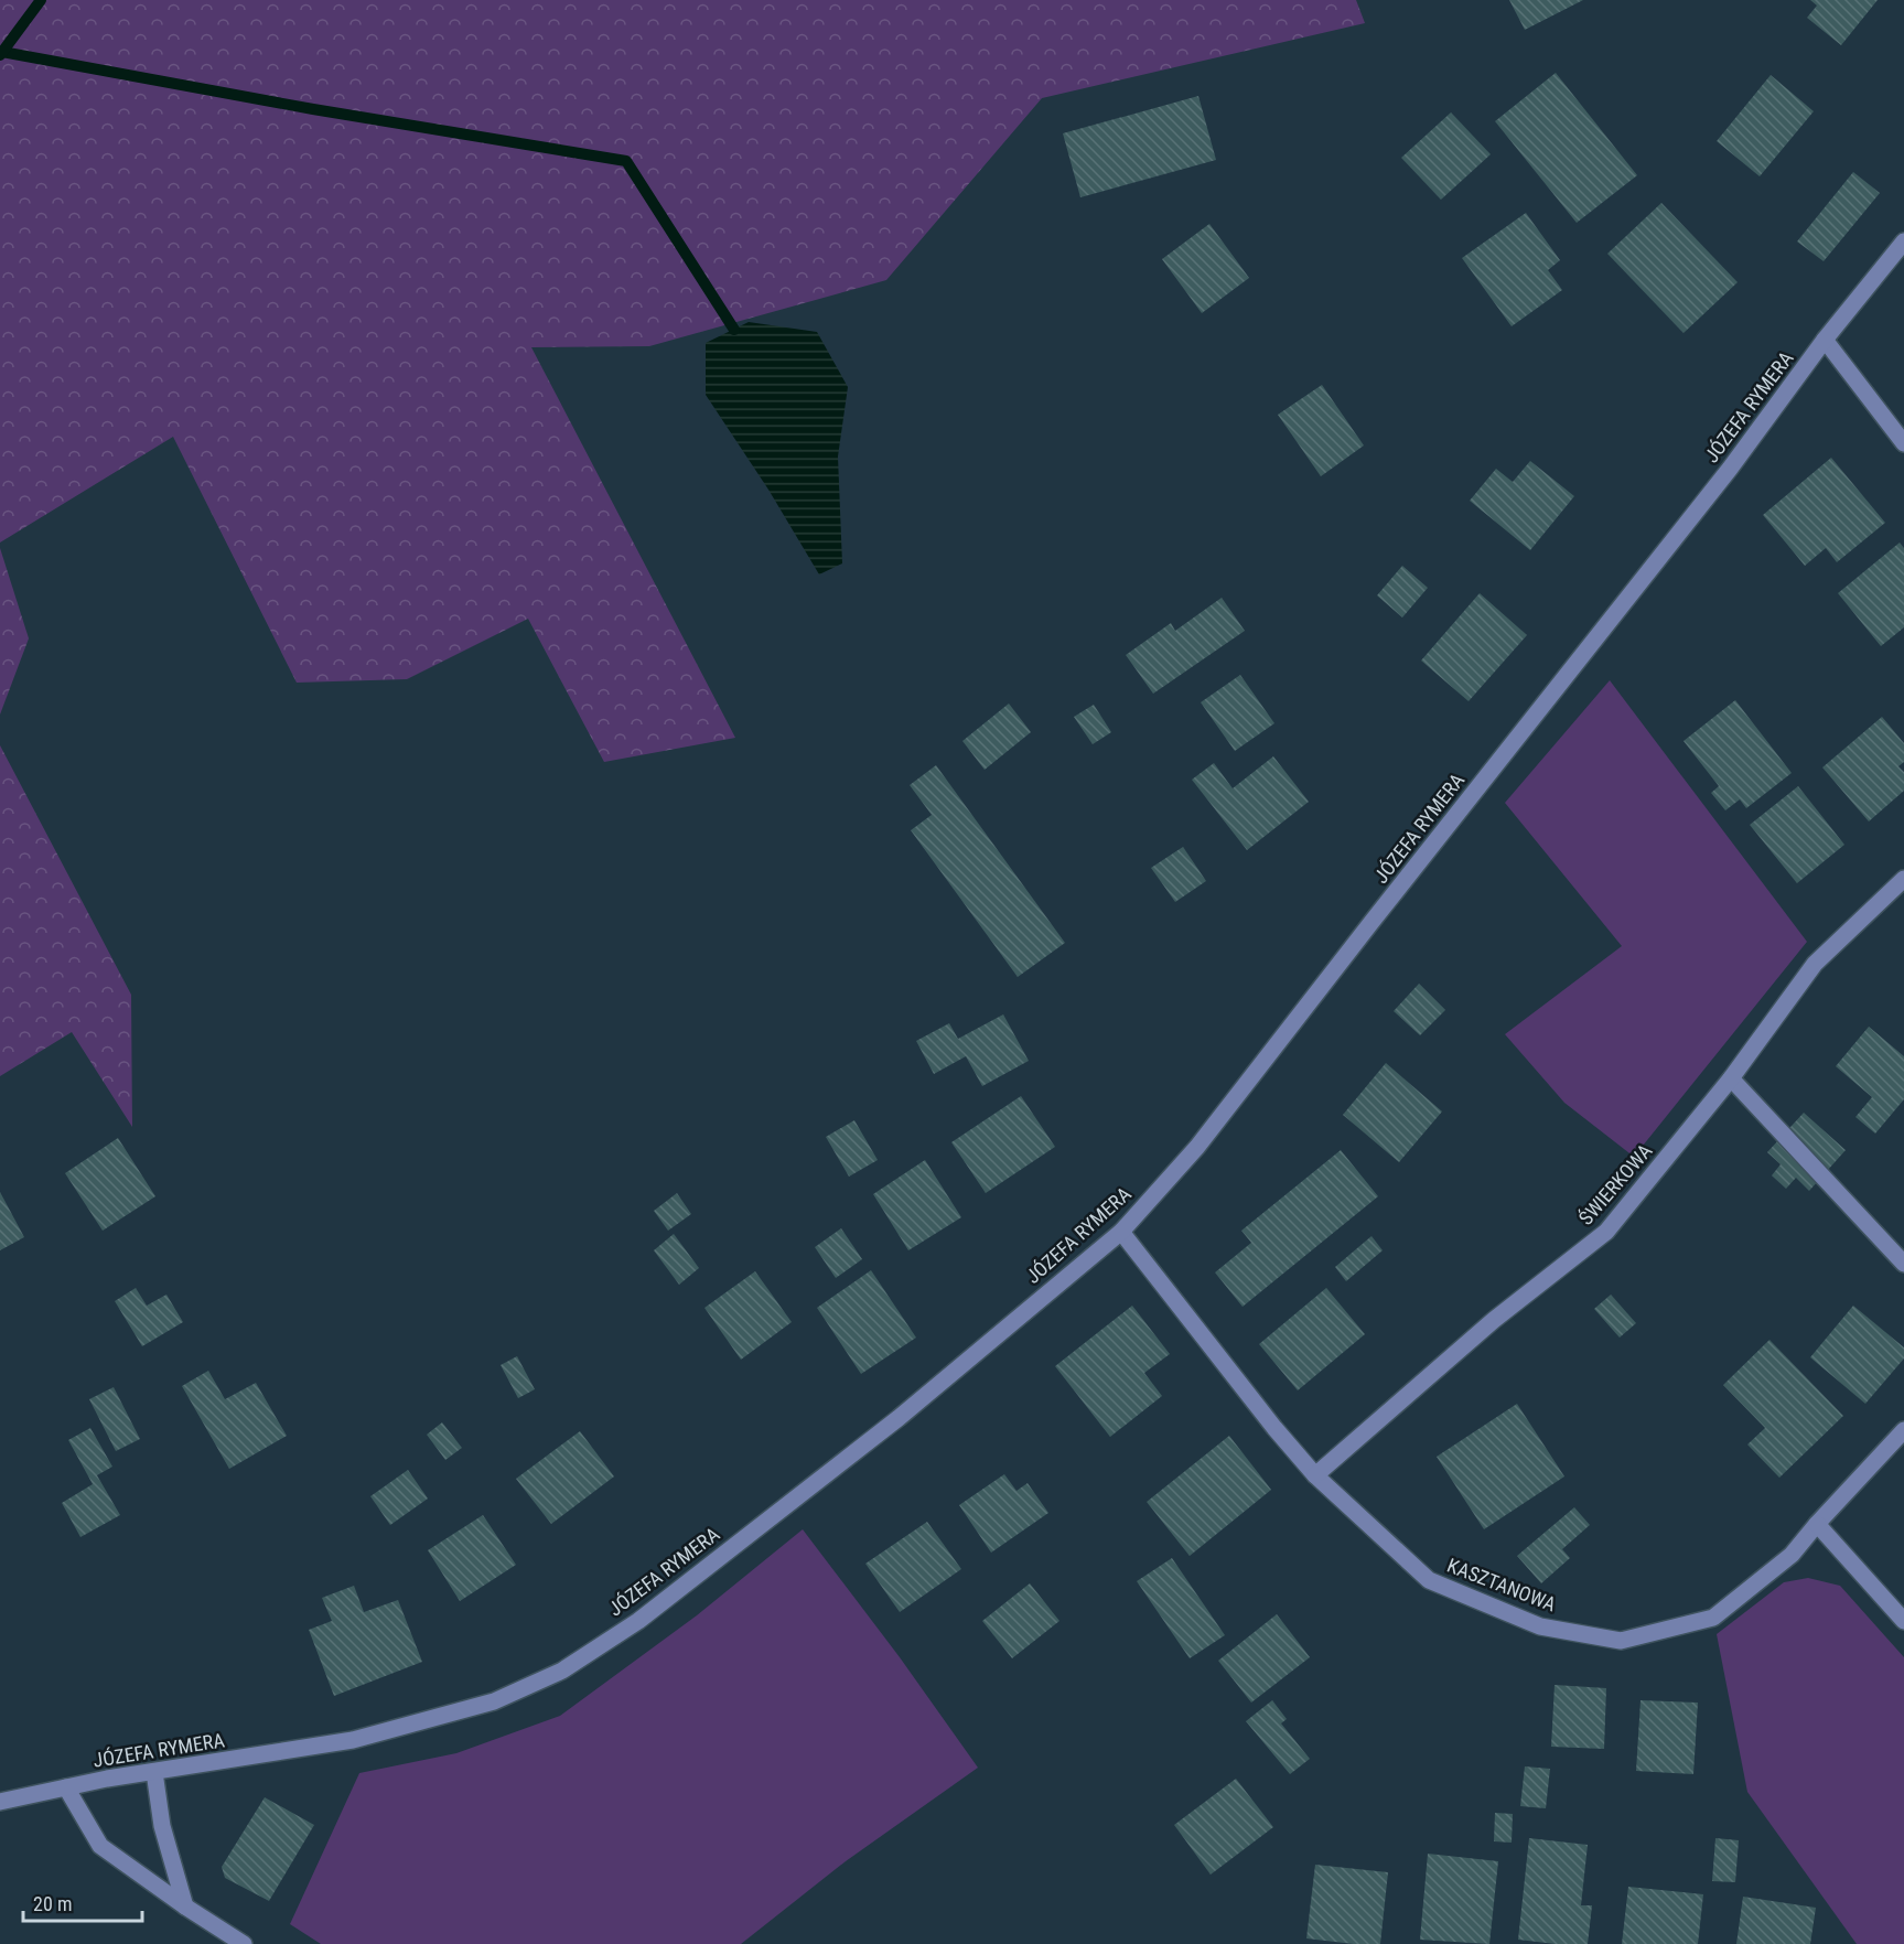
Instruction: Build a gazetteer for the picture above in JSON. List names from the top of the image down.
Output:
{
  "streets": {
    "street": ["JÓZEFA RYMERA", "ŚWIERKOWA", "KASZTANOWA"]
  },
  "crossings": [
    ["JÓZEFA RYMERA", "KASZTANOWA"],
    ["ŚWIERKOWA", "KASZTANOWA"]
  ],
  "scale_bar": "20 m"
}
